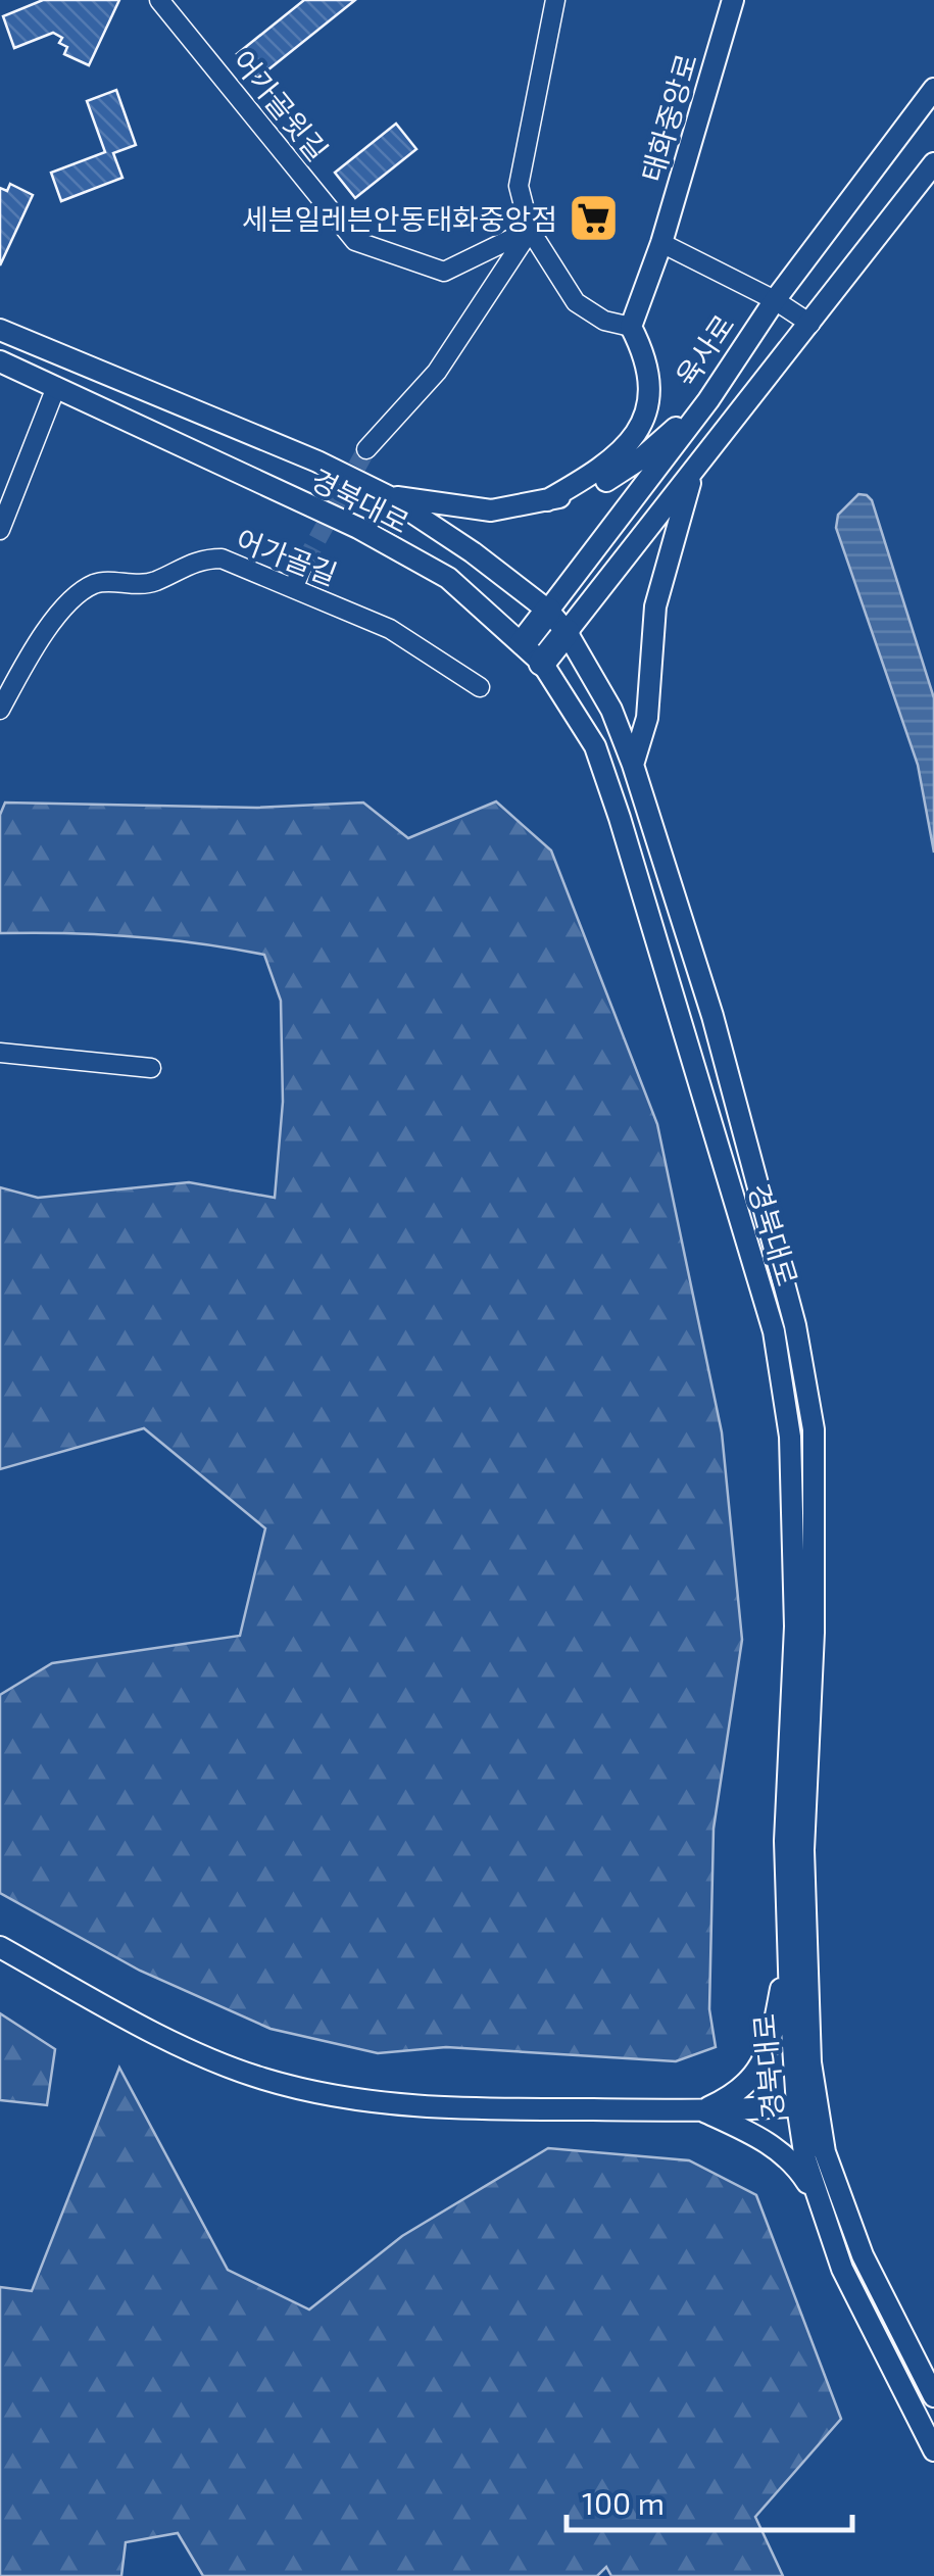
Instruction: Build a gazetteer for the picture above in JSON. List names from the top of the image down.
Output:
{
  "streets": {
    "main road": ["육사로"],
    "street": [
      "어가골윗길",
      "태화중앙로",
      "경북대로",
      "어가골길"
    ]
  },
  "crossings": [
    ["육사로", "경북대로"]
  ],
  "places": {
    "supermarket": ["세븐일레븐안동태화중앙점"]
  },
  "scale_bar": "100 m"
}
